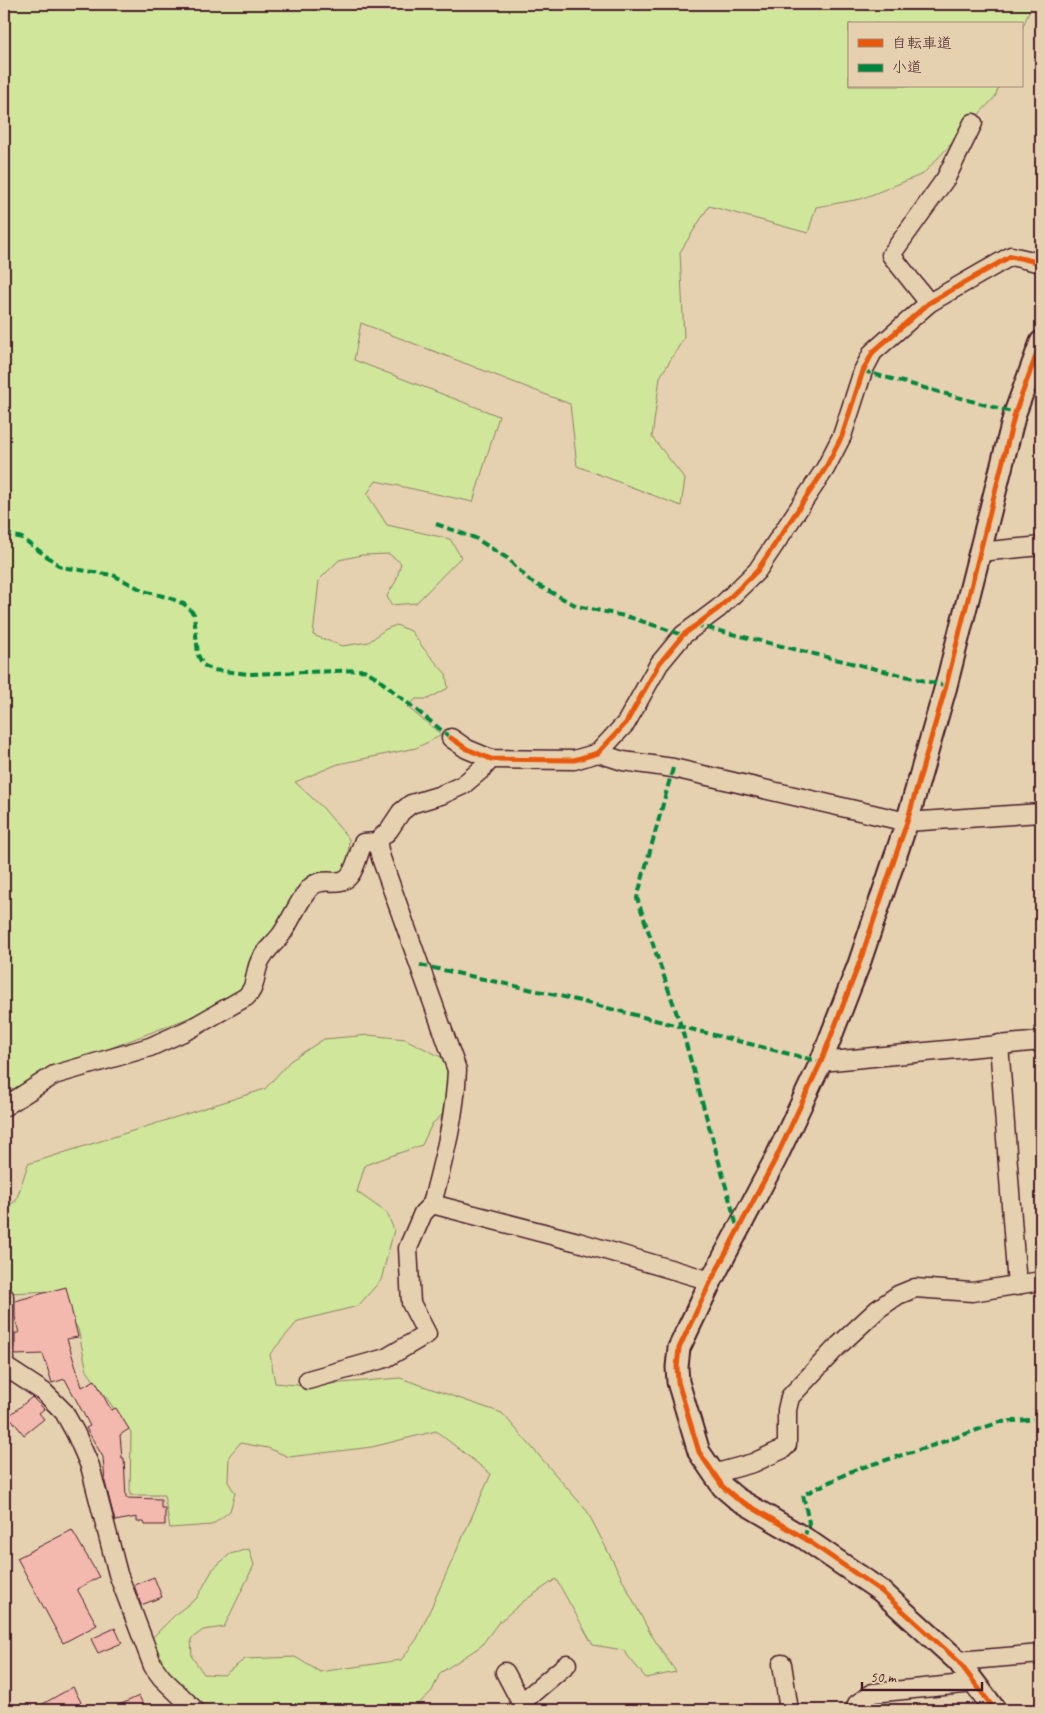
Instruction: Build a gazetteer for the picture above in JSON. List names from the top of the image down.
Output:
{
  "legend": ["自転車道", "小道"],
  "scale_bar": "50 m"
}
